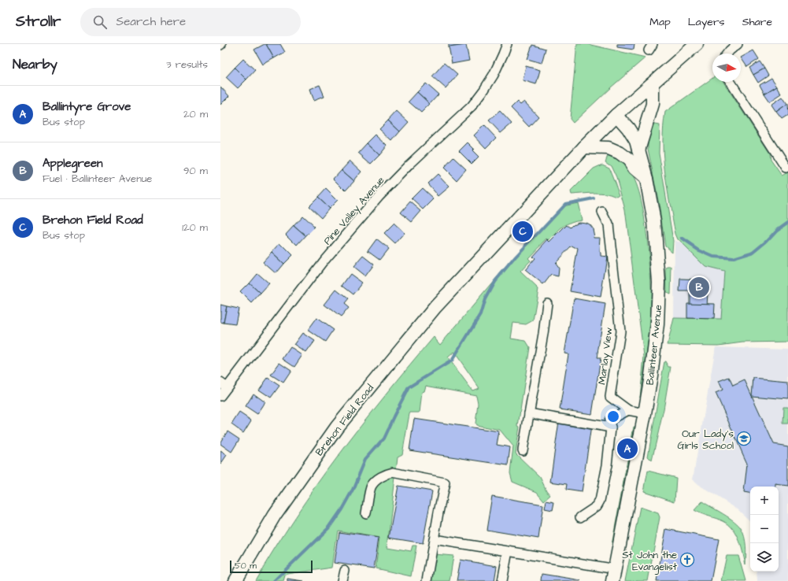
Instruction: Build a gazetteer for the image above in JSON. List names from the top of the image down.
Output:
{
  "streets": {
    "main road": ["Ballinteer Avenue", "Brehon Field Road"],
    "street": ["Pine Valley Avenue", "Marlay View"]
  },
  "crossings": [
    ["Ballinteer Avenue", "Brehon Field Road"]
  ],
  "places": {
    "school or university": ["Our Lady's Girls School"],
    "church": ["St John the Evangelist"]
  },
  "scale_bar": "50 m",
  "north": "right",
  "page": {
    "header": "Strollr",
    "search": "Search here",
    "nav": ["Map", "Layers", "Share"],
    "heading": ["Nearby", "3 results"],
    "list": [
      {
        "mark": "A",
        "name": "Ballintyre Grove",
        "note": "Bus stop",
        "value": "20 m"
      },
      {
        "mark": "B",
        "name": "Applegreen",
        "note": "Fuel · Ballinteer Avenue",
        "value": "90 m"
      },
      {
        "mark": "C",
        "name": "Brehon Field Road",
        "note": "Bus stop",
        "value": "120 m"
      }
    ],
    "pins": ["C", "B", "A"],
    "map_buttons": ["+", "−"],
    "scale": "50 m"
  }
}
